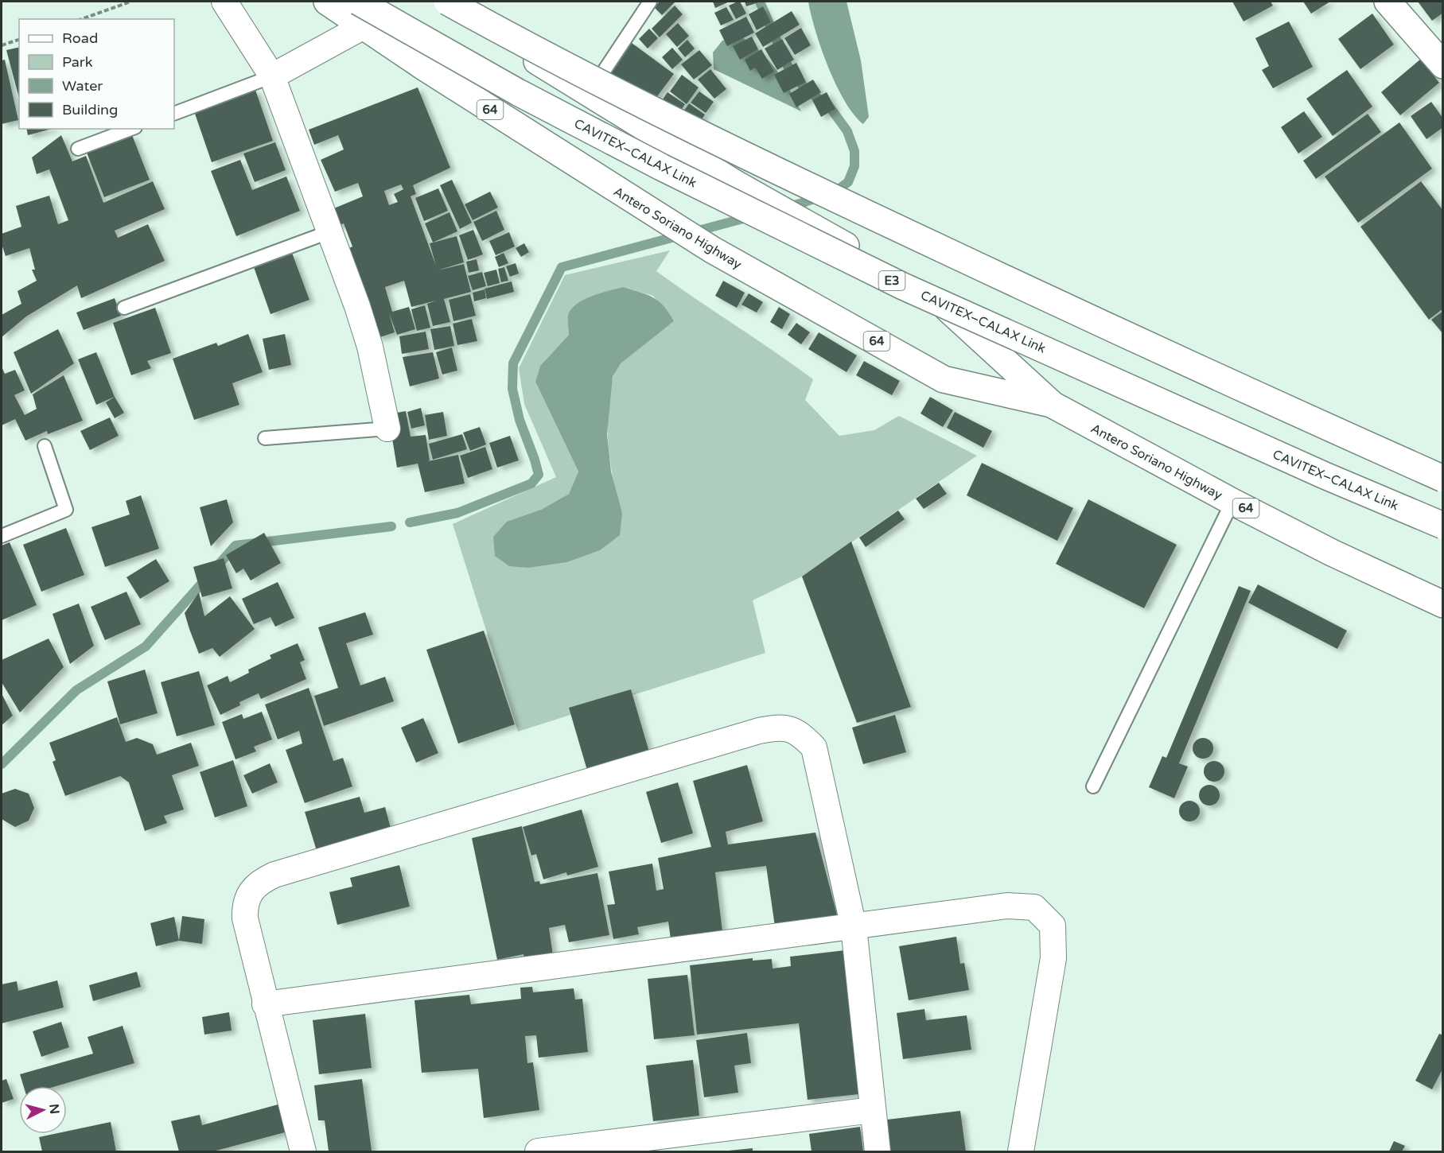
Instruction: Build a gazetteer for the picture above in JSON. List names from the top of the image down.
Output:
{
  "streets": {
    "main road": [
      "64",
      "CAVITEX–CALAX Link",
      "Antero Soriano Highway",
      "E3"
    ]
  },
  "crossings": [
    ["CAVITEX–CALAX Link", "Antero Soriano Highway"]
  ],
  "legend": [
    "Road",
    "Park",
    "Water",
    "Building"
  ],
  "north": "right"
}
